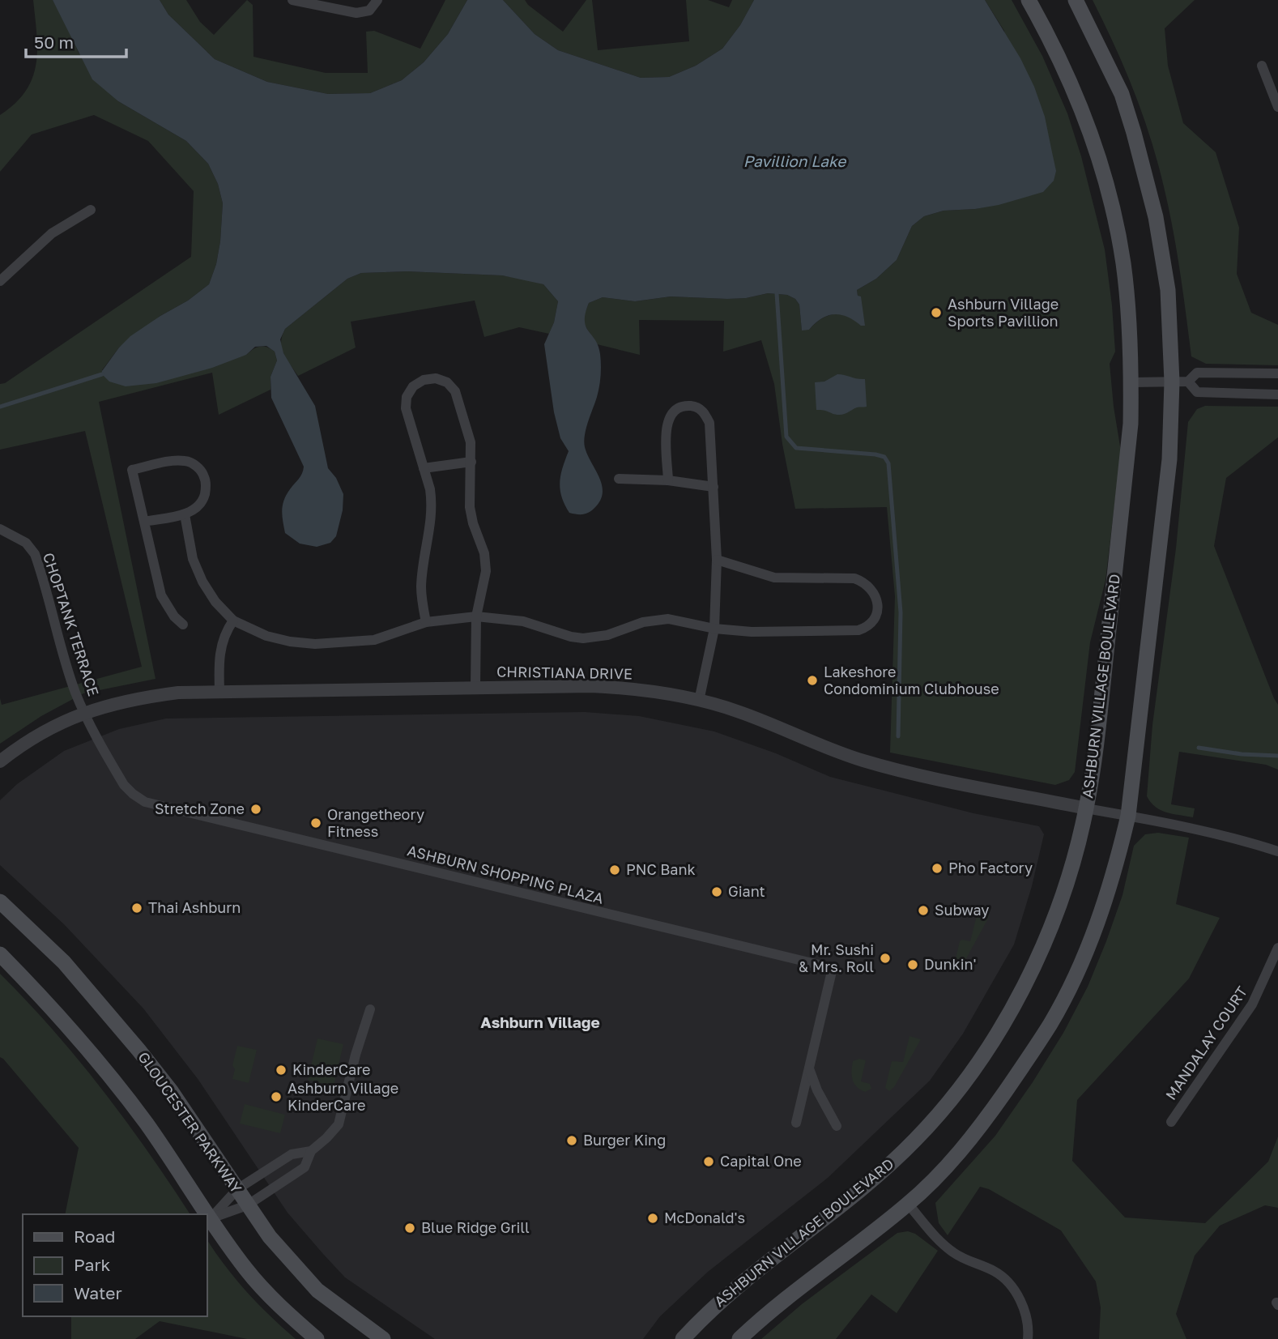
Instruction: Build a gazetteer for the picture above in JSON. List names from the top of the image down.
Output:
{
  "streets": {
    "main road": ["ASHBURN VILLAGE BOULEVARD", "GLOUCESTER PARKWAY"],
    "street": [
      "CHOPTANK TERRACE",
      "CHRISTIANA DRIVE",
      "ASHBURN SHOPPING PLAZA",
      "MANDALAY COURT"
    ]
  },
  "crossings": [
    ["CHOPTANK TERRACE", "CHRISTIANA DRIVE"],
    ["CHOPTANK TERRACE", "ASHBURN SHOPPING PLAZA"],
    ["CHRISTIANA DRIVE", "ASHBURN VILLAGE BOULEVARD"],
    ["CHRISTIANA DRIVE", "ASHBURN SHOPPING PLAZA"]
  ],
  "districts": ["Ashburn Village"],
  "water": ["Pavillion Lake"],
  "places": [
    "Ashburn Village Sports Pavillion",
    "Lakeshore Condominium Clubhouse",
    "Stretch Zone",
    "Orangetheory Fitness",
    "Pho Factory",
    "PNC Bank",
    "Giant",
    "Thai Ashburn",
    "Subway",
    "Mr. Sushi & Mrs. Roll",
    "Dunkin'",
    "KinderCare",
    "Ashburn Village KinderCare",
    "Burger King",
    "Capital One",
    "McDonald's",
    "Blue Ridge Grill"
  ],
  "legend": ["Road", "Park", "Water"],
  "scale_bar": "50 m"
}
